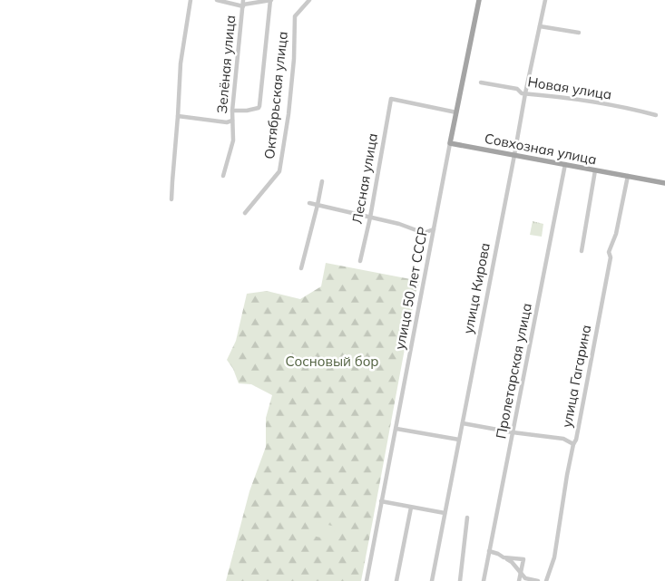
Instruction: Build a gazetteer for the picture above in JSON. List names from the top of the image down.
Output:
{
  "streets": {
    "main road": ["Совхозная улица", "улица 50 лет СССР"],
    "street": [
      "Зелёная улица",
      "Новая улица",
      "Октябрьская улица",
      "Лесная улица",
      "улица Кирова",
      "Пролетарская улица",
      "улица Гагарина"
    ]
  },
  "crossings": [
    ["Новая улица", "улица Кирова"],
    ["Совхозная улица", "улица 50 лет СССР"],
    ["Совхозная улица", "улица Кирова"],
    ["Совхозная улица", "Пролетарская улица"],
    ["Совхозная улица", "улица Гагарина"],
    ["Лесная улица", "улица 50 лет СССР"]
  ],
  "parks": ["Сосновый бор"]
}
